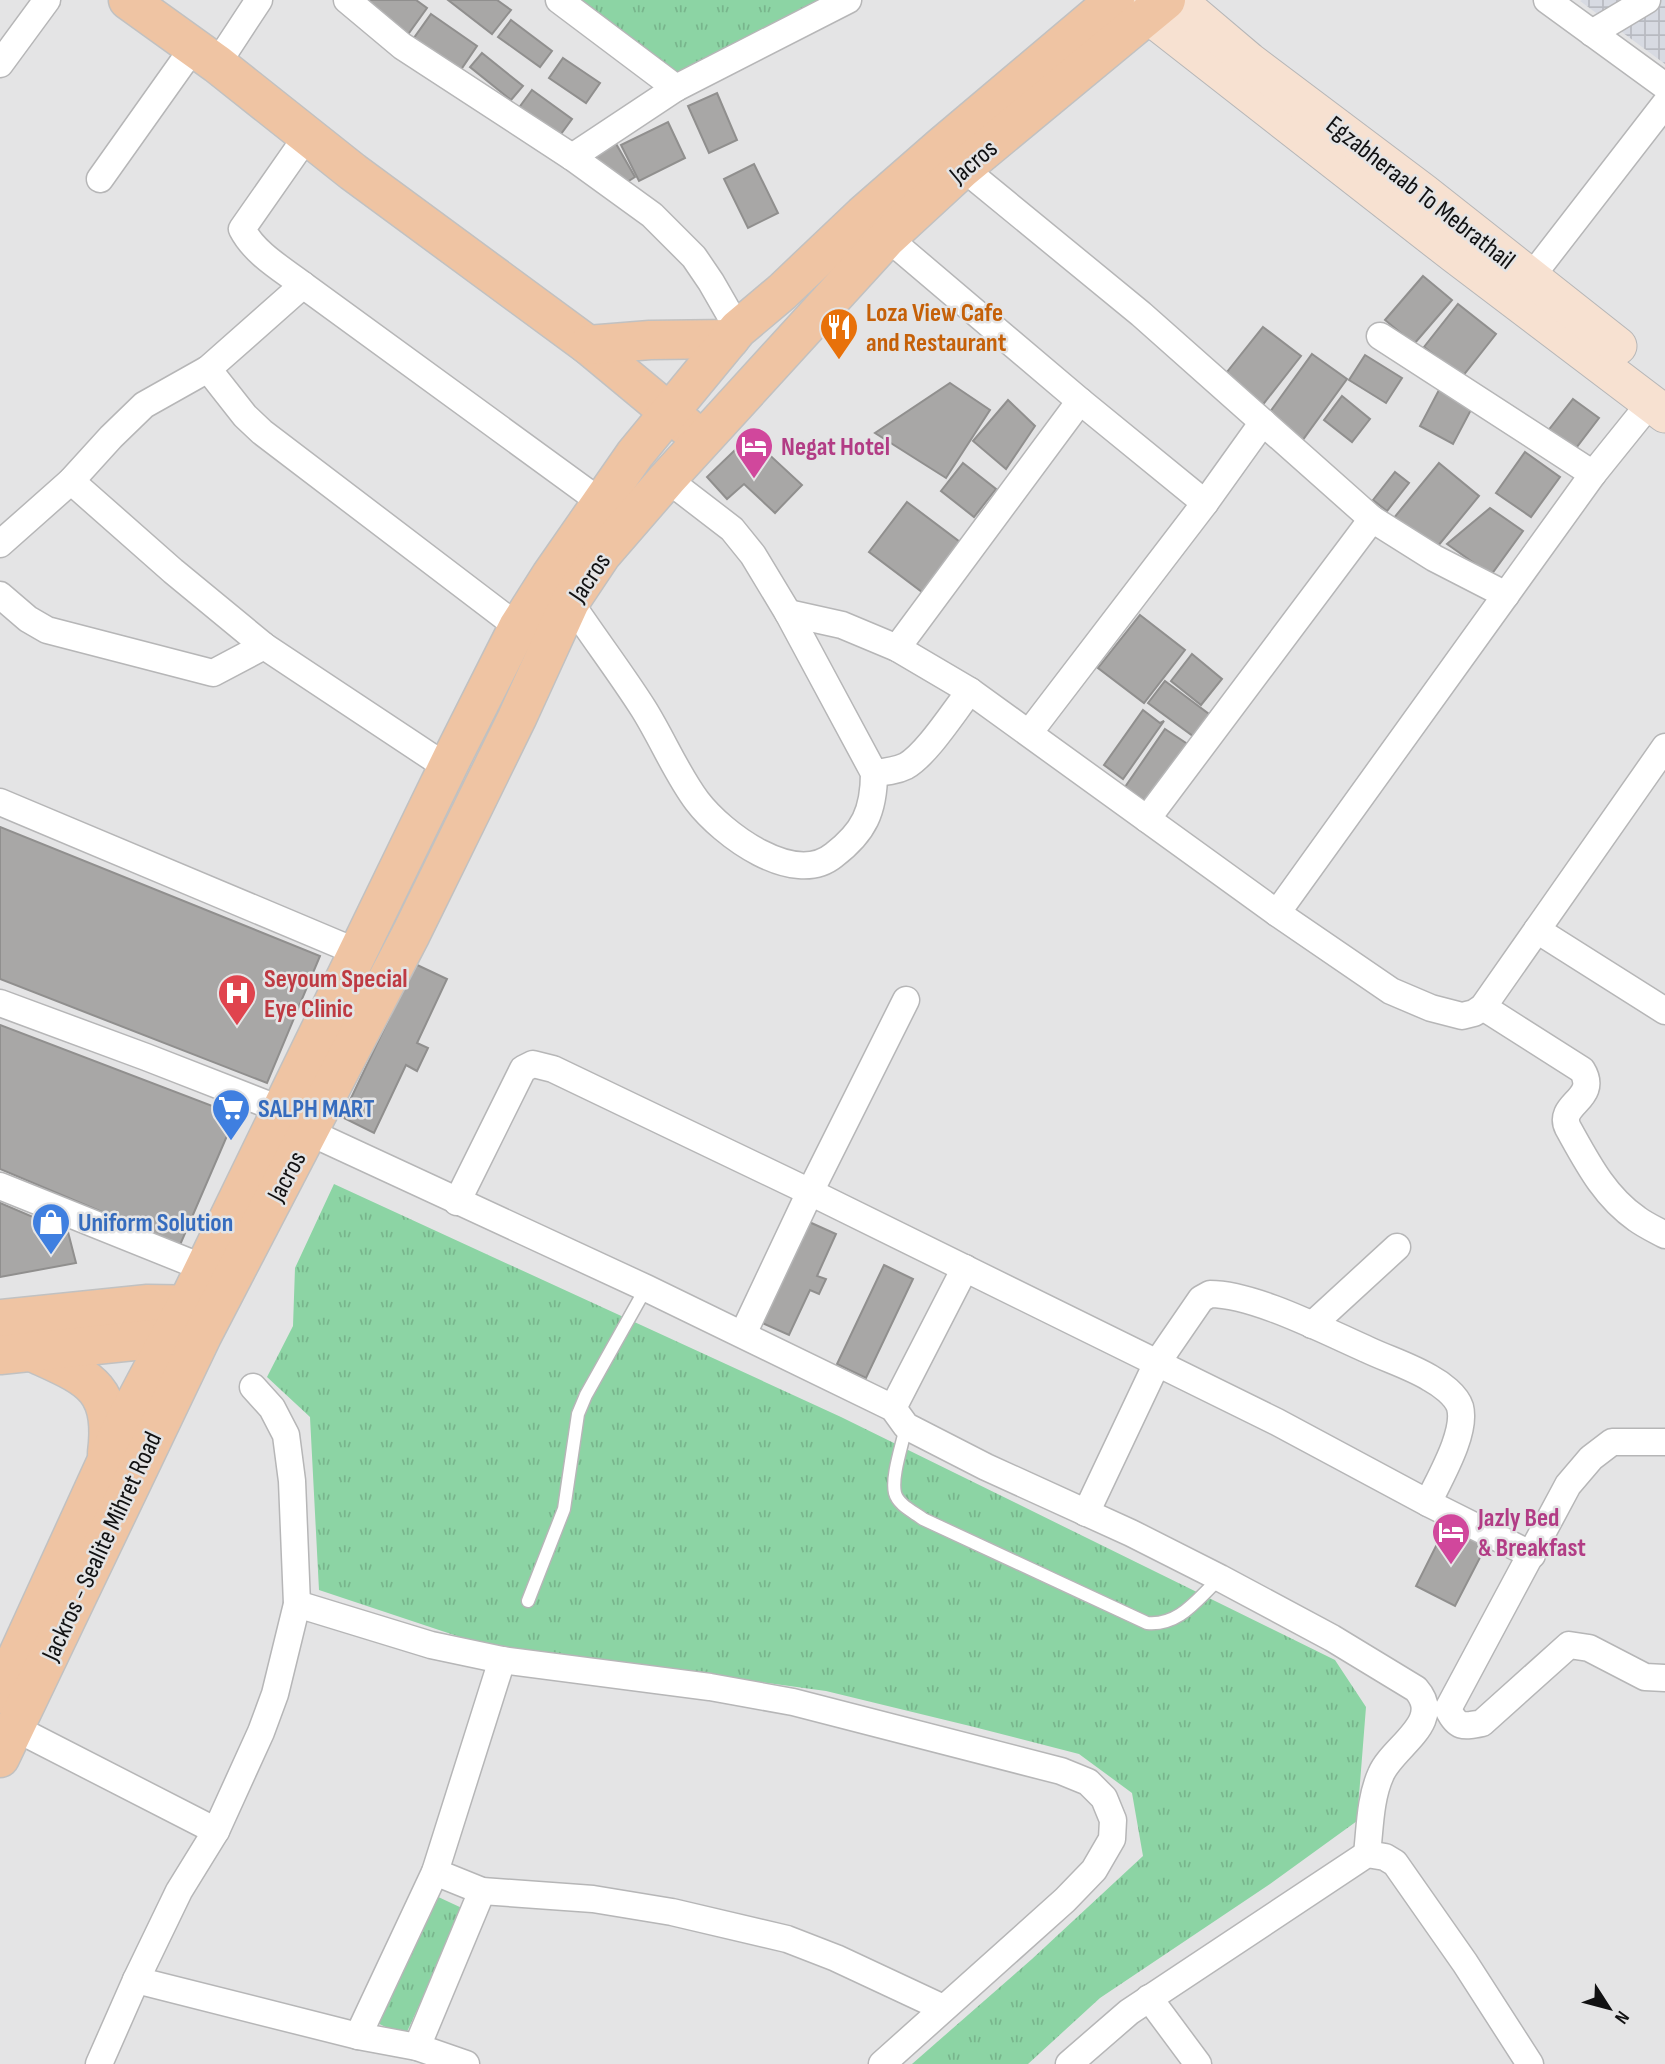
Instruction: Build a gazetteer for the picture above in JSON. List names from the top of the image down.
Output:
{
  "streets": {
    "main road": ["Jacros", "Egzabheraab To Mebrathail", "Jackros - Sealite Mihret Road"]
  },
  "crossings": [
    ["Jacros", "Egzabheraab To Mebrathail"],
    ["Jacros", "Jackros - Sealite Mihret Road"]
  ],
  "places": {
    "restaurant": ["Loza View Cafe and Restaurant"],
    "hotel": ["Negat Hotel", "Jazly Bed & Breakfast"],
    "hospital": ["Seyoum Special Eye Clinic"],
    "supermarket": ["SALPH MART"],
    "shop": ["Uniform Solution"]
  },
  "north": "bottom right"
}
